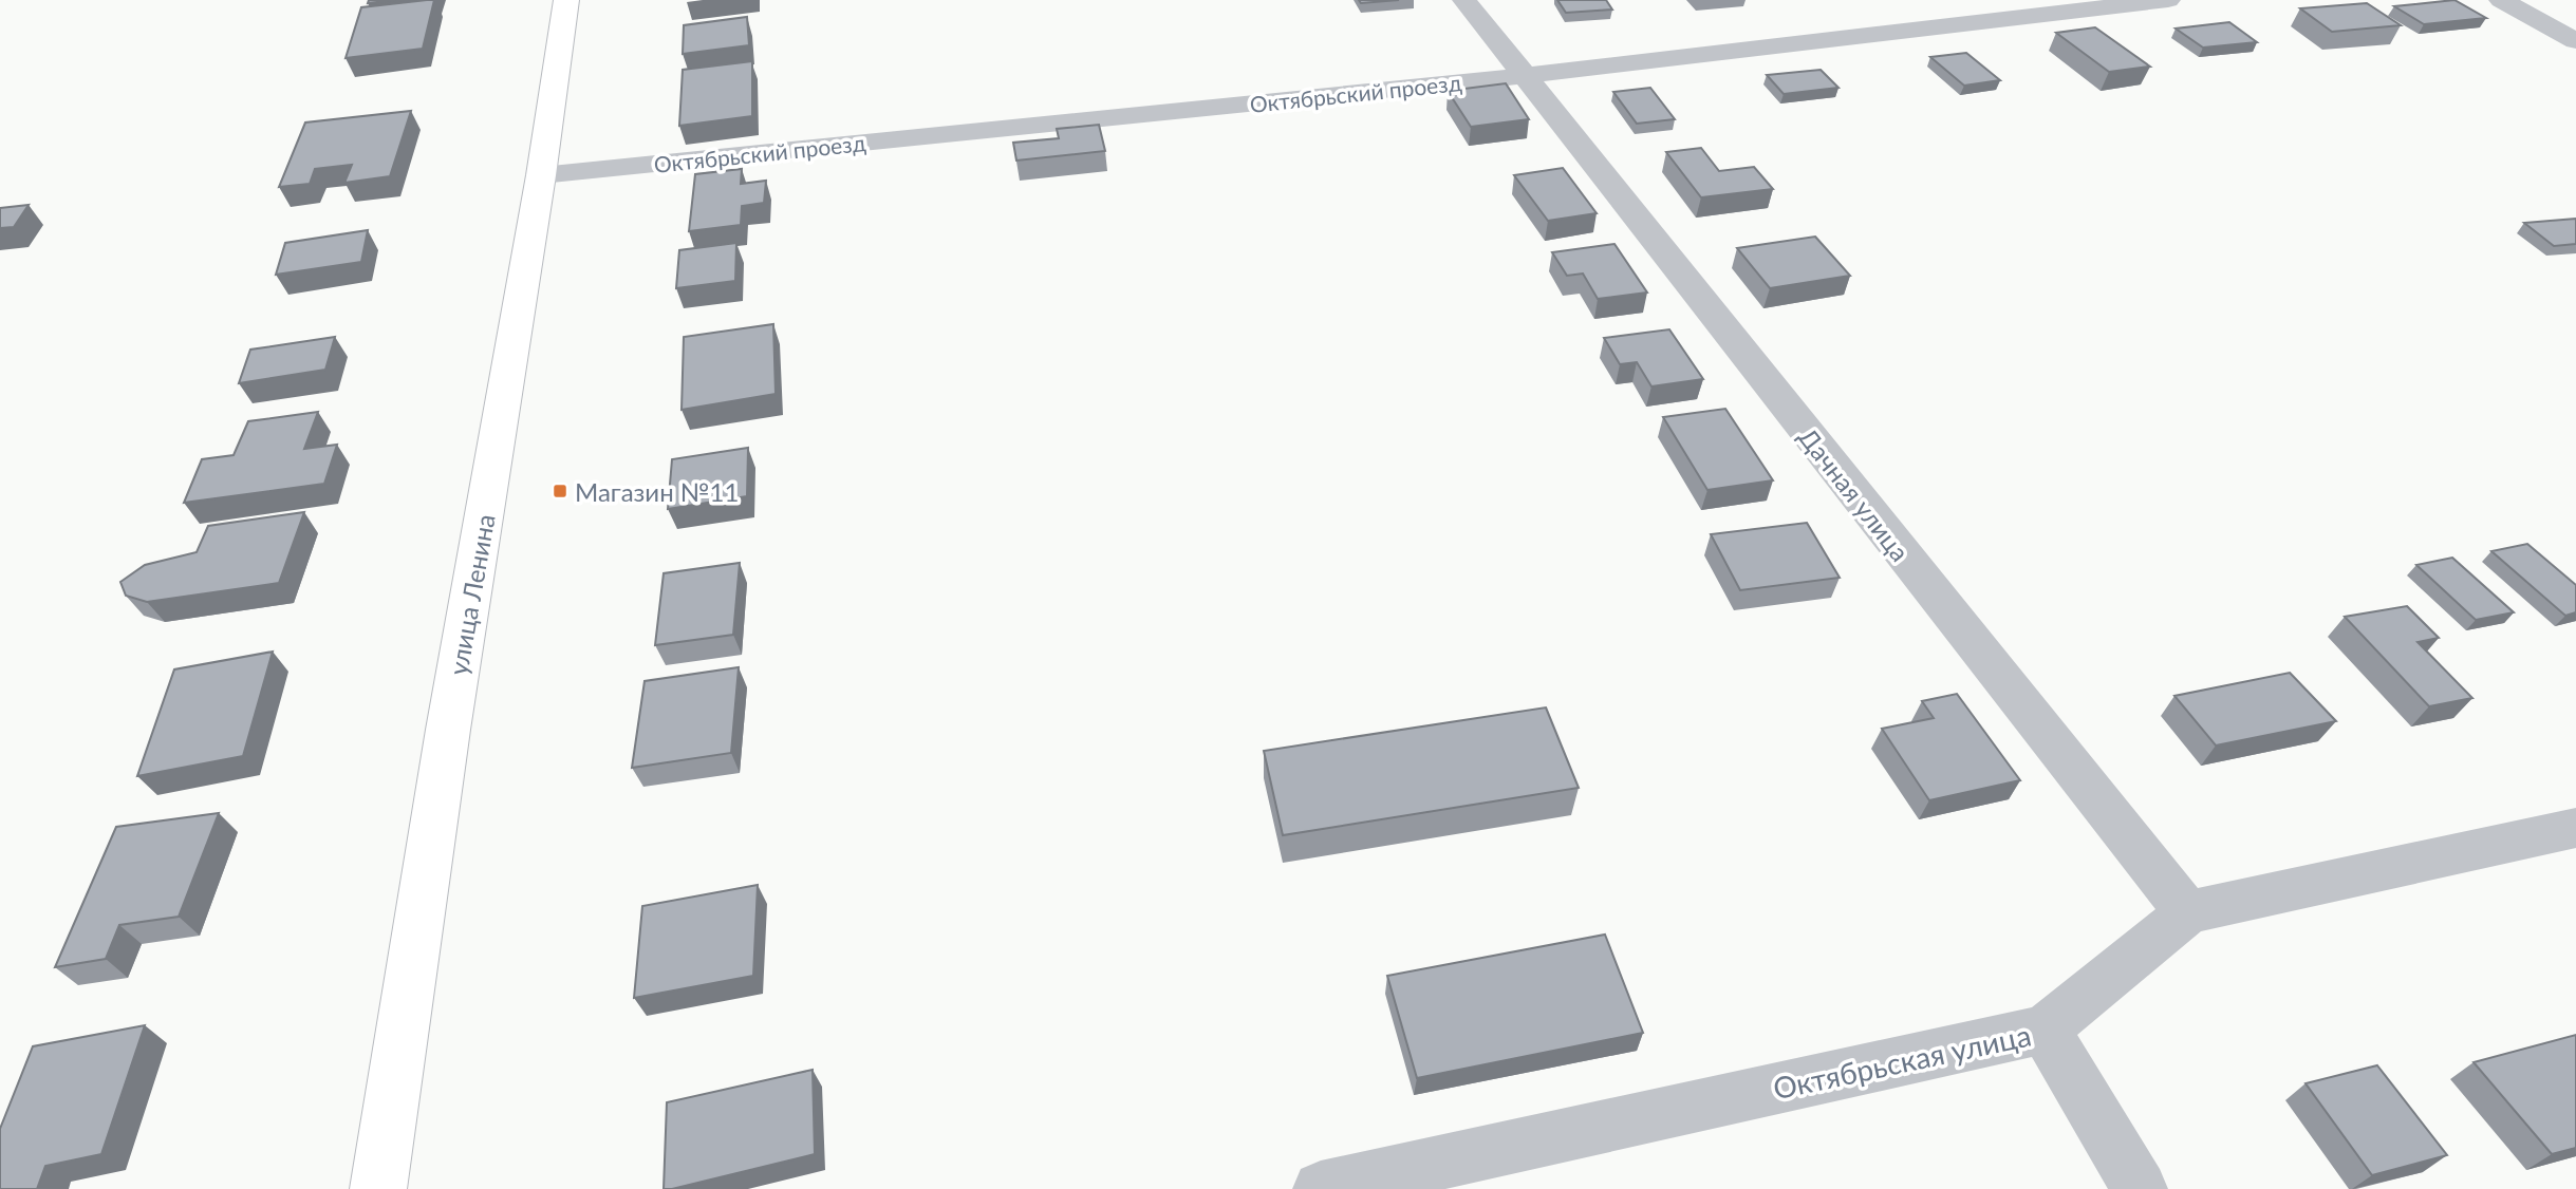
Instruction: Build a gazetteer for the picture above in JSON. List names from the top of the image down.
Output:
{
  "streets": {
    "main road": ["улица Ленина"],
    "street": ["Октябрьский проезд", "Дачная улица", "Октябрьская улица"]
  },
  "crossings": [
    ["Октябрьский проезд", "Дачная улица"],
    ["Октябрьский проезд", "улица Ленина"],
    ["Дачная улица", "Октябрьская улица"]
  ],
  "places": {
    "transit": ["Магазин №11"]
  }
}
